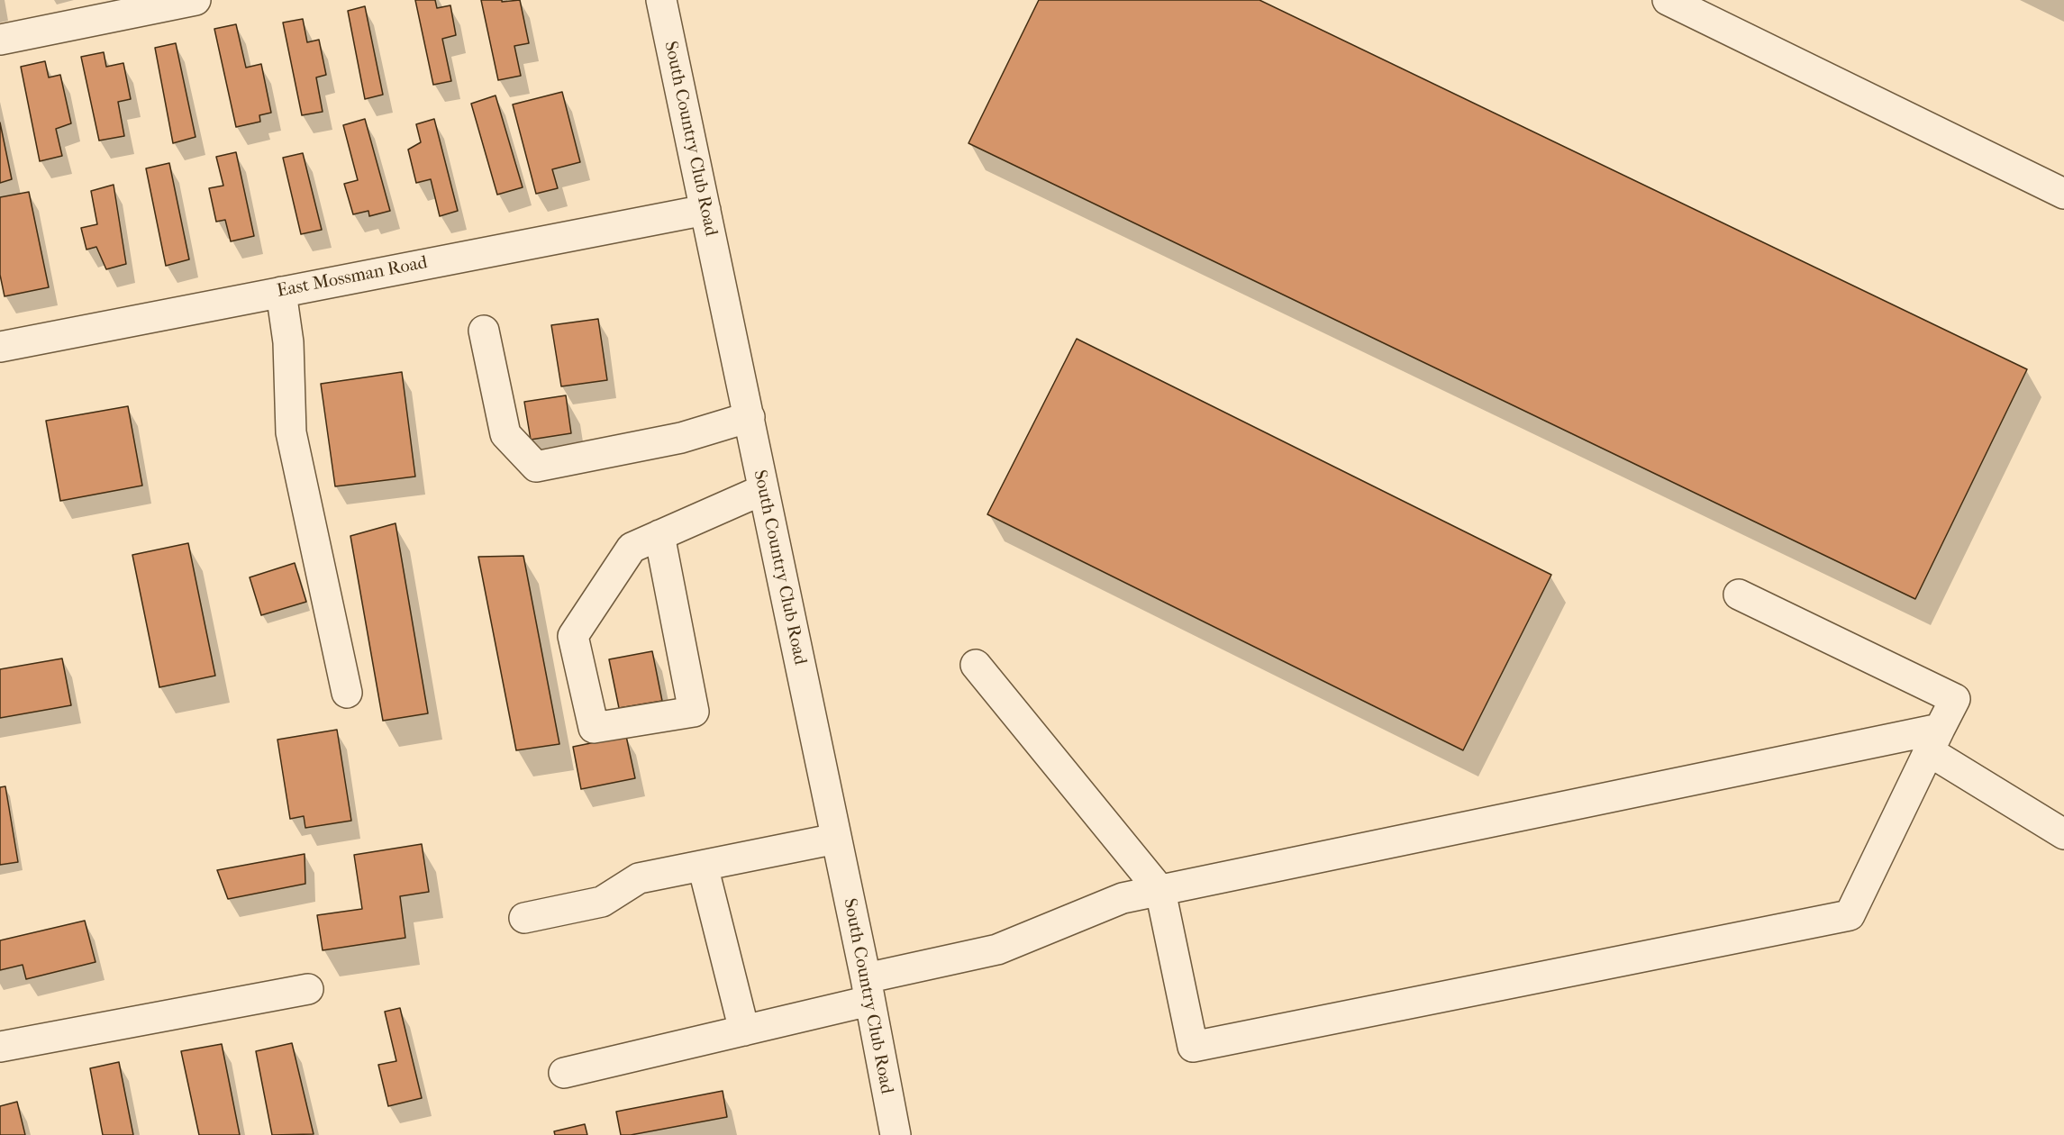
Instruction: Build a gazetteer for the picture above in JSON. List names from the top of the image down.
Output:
{
  "streets": {
    "street": ["South Country Club Road", "East Mossman Road"]
  },
  "crossings": [
    ["South Country Club Road", "East Mossman Road"]
  ]
}
